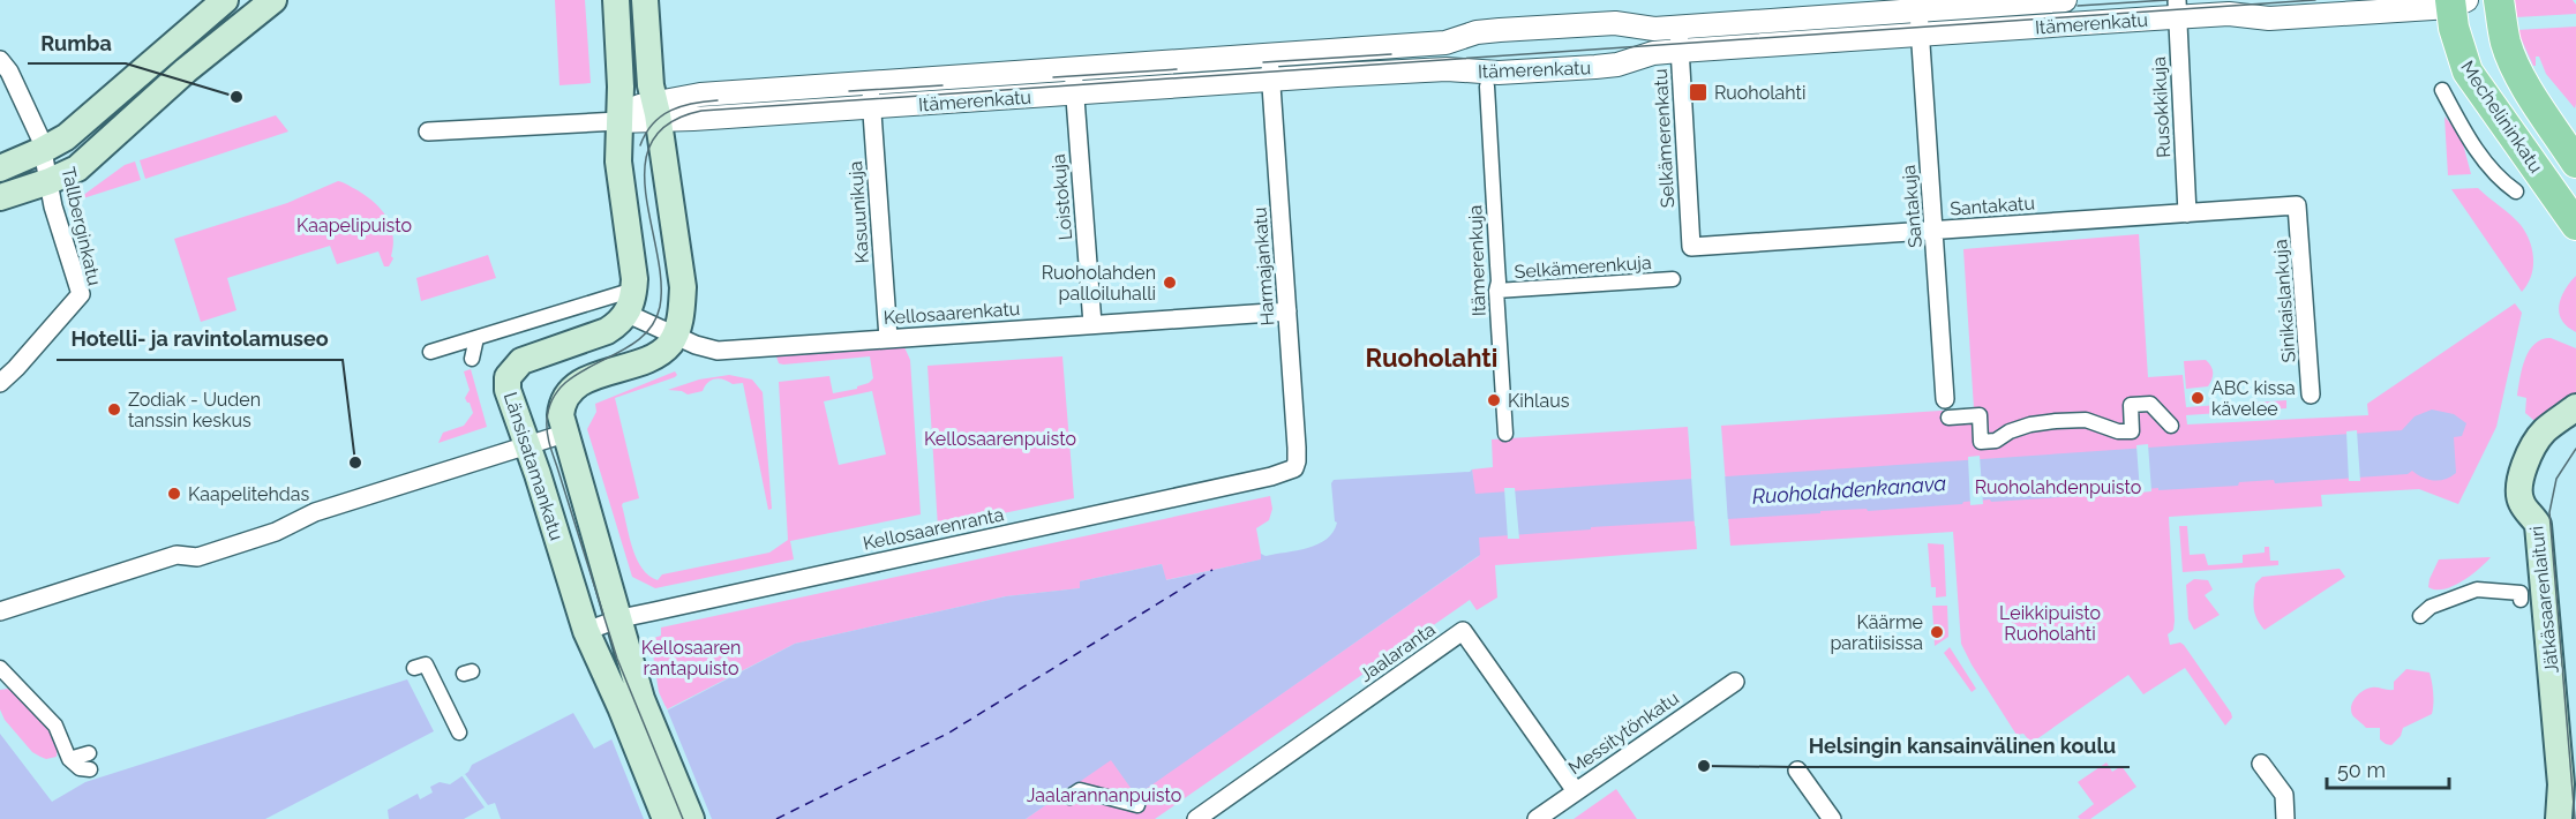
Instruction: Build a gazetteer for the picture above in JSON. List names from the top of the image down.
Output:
{
  "streets": {
    "main road": ["Mechelininkatu", "Länsisatamankatu", "Jätkäsaarenlaituri"],
    "street": [
      "Itämerenkatu",
      "Rusokkikuja",
      "Selkämerenkatu",
      "Loistokuja",
      "Santakatu",
      "Santakuja",
      "Kasuunikuja",
      "Tallberginkatu",
      "Itämerenkuja",
      "Harmajankatu",
      "Selkämerenkuja",
      "Sinikaislankuja",
      "Kellosaarenkatu",
      "Kellosaarenranta",
      "Jaalaranta",
      "Messitytönkatu"
    ]
  },
  "crossings": [
    ["Itämerenkatu", "Rusokkikuja"],
    ["Itämerenkatu", "Mechelininkatu"],
    ["Itämerenkatu", "Selkämerenkatu"],
    ["Itämerenkatu", "Loistokuja"],
    ["Itämerenkatu", "Santakuja"],
    ["Itämerenkatu", "Kasuunikuja"],
    ["Itämerenkatu", "Harmajankatu"],
    ["Rusokkikuja", "Santakatu"],
    ["Selkämerenkatu", "Santakatu"],
    ["Loistokuja", "Kellosaarenkatu"],
    ["Santakatu", "Santakuja"],
    ["Santakatu", "Sinikaislankuja"],
    ["Kasuunikuja", "Kellosaarenkatu"],
    ["Itämerenkuja", "Selkämerenkuja"],
    ["Harmajankatu", "Kellosaarenkatu"],
    ["Harmajankatu", "Kellosaarenranta"],
    ["Kellosaarenkatu", "Länsisatamankatu"],
    ["Länsisatamankatu", "Kellosaarenranta"],
    ["Jaalaranta", "Messitytönkatu"]
  ],
  "districts": ["Ruoholahti"],
  "water": ["Ruoholahdenkanava"],
  "parks": [
    "Kaapelipuisto",
    "Kellosaarenpuisto",
    "Ruoholahdenpuisto",
    "Leikkipuisto Ruoholahti",
    "Kellosaaren rantapuisto",
    "Jaalarannanpuisto"
  ],
  "places": {
    "transit": ["Ruoholahti"],
    "other": [
      "Rumba",
      "Ruoholahden palloiluhalli",
      "ABC kissa kävelee",
      "Kihlaus",
      "Zodiak - Uuden tanssin keskus",
      "Hotelli- ja ravintolamuseo",
      "Kaapelitehdas",
      "Käärme paratiisissa",
      "Helsingin kansainvälinen koulu"
    ]
  },
  "scale_bar": "50 m"
}
